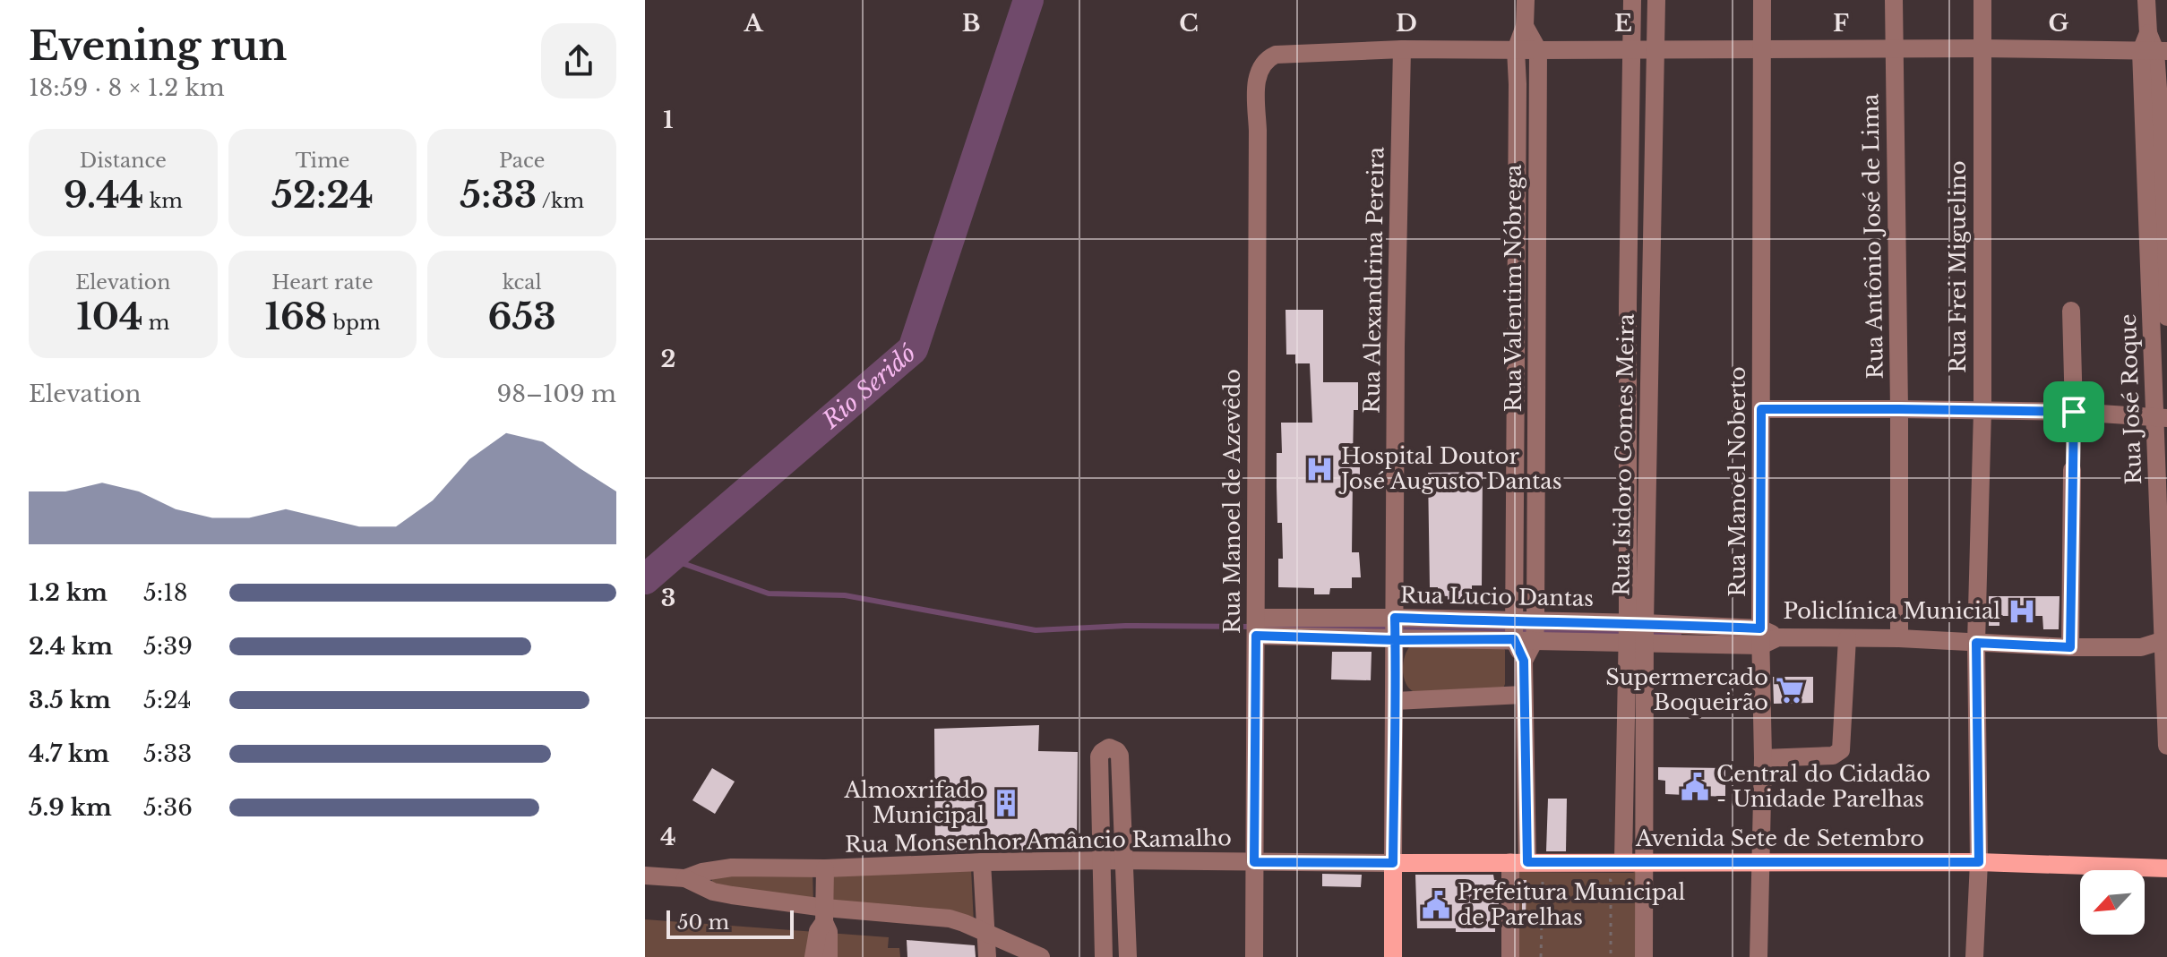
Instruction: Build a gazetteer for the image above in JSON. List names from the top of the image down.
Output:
{
  "streets": {
    "main road": ["Avenida Sete de Setembro"],
    "street": [
      "Rua Antônio José de Lima",
      "Rua Frei Miguelino",
      "Rua Alexandrina Pereira",
      "Rua Valentim Nóbrega",
      "Rua José Roque",
      "Rua Isidoro Gomes Meira",
      "Rua Manoel Noberto",
      "Rua Manoel de Azevêdo",
      "Rua Lucio Dantas",
      "Rua Monsenhor Amâncio Ramalho"
    ]
  },
  "crossings": [
    ["Rua Antônio José de Lima", "Rua Lucio Dantas"],
    ["Rua Frei Miguelino", "Rua Lucio Dantas"],
    ["Rua Frei Miguelino", "Avenida Sete de Setembro"],
    ["Rua Alexandrina Pereira", "Rua Manoel de Azevêdo"],
    ["Rua Alexandrina Pereira", "Rua Lucio Dantas"],
    ["Rua Alexandrina Pereira", "Avenida Sete de Setembro"],
    ["Rua Alexandrina Pereira", "Rua Monsenhor Amâncio Ramalho"],
    ["Rua Valentim Nóbrega", "Rua Lucio Dantas"],
    ["Rua José Roque", "Rua Lucio Dantas"],
    ["Rua Isidoro Gomes Meira", "Rua Lucio Dantas"],
    ["Rua Isidoro Gomes Meira", "Avenida Sete de Setembro"],
    ["Rua Manoel Noberto", "Rua Lucio Dantas"],
    ["Rua Manoel Noberto", "Avenida Sete de Setembro"],
    ["Rua Manoel de Azevêdo", "Rua Lucio Dantas"],
    ["Rua Manoel de Azevêdo", "Rua Monsenhor Amâncio Ramalho"],
    ["Avenida Sete de Setembro", "Rua Monsenhor Amâncio Ramalho"]
  ],
  "water": ["Rio Seridó"],
  "places": {
    "hospital": ["Hospital Doutor José Augusto Dantas", "Policlínica Municial"],
    "supermarket": ["Supermercado Boqueirão"],
    "public building": ["Central do Cidadão - Unidade Parelhas", "Prefeitura Municipal de Parelhas"],
    "building": ["Almoxrifado Municipal"]
  },
  "scale_bar": "50 m",
  "north": "bottom left",
  "page": {
    "heading": ["Evening run", "18:59 · 8 × 1.2 km"],
    "stats": [
      ["Distance", "9.44 km"],
      ["Time", "52:24"],
      ["Pace", "5:33 /km"],
      ["Elevation", "104 m"],
      ["Heart rate", "168 bpm"],
      ["kcal", "653"]
    ],
    "chart": ["Elevation", "98–109 m"],
    "list": [
      {
        "name": "1.2 km",
        "note": "5:18"
      },
      {
        "name": "2.4 km",
        "note": "5:39"
      },
      {
        "name": "3.5 km",
        "note": "5:24"
      },
      {
        "name": "4.7 km",
        "note": "5:33"
      },
      {
        "name": "5.9 km",
        "note": "5:36"
      }
    ],
    "scale": "50 m"
  },
  "grid": {
    "columns": [
      "A",
      "B",
      "C",
      "D",
      "E",
      "F",
      "G"
    ],
    "rows": [
      "1",
      "2",
      "3",
      "4"
    ]
  }
}
